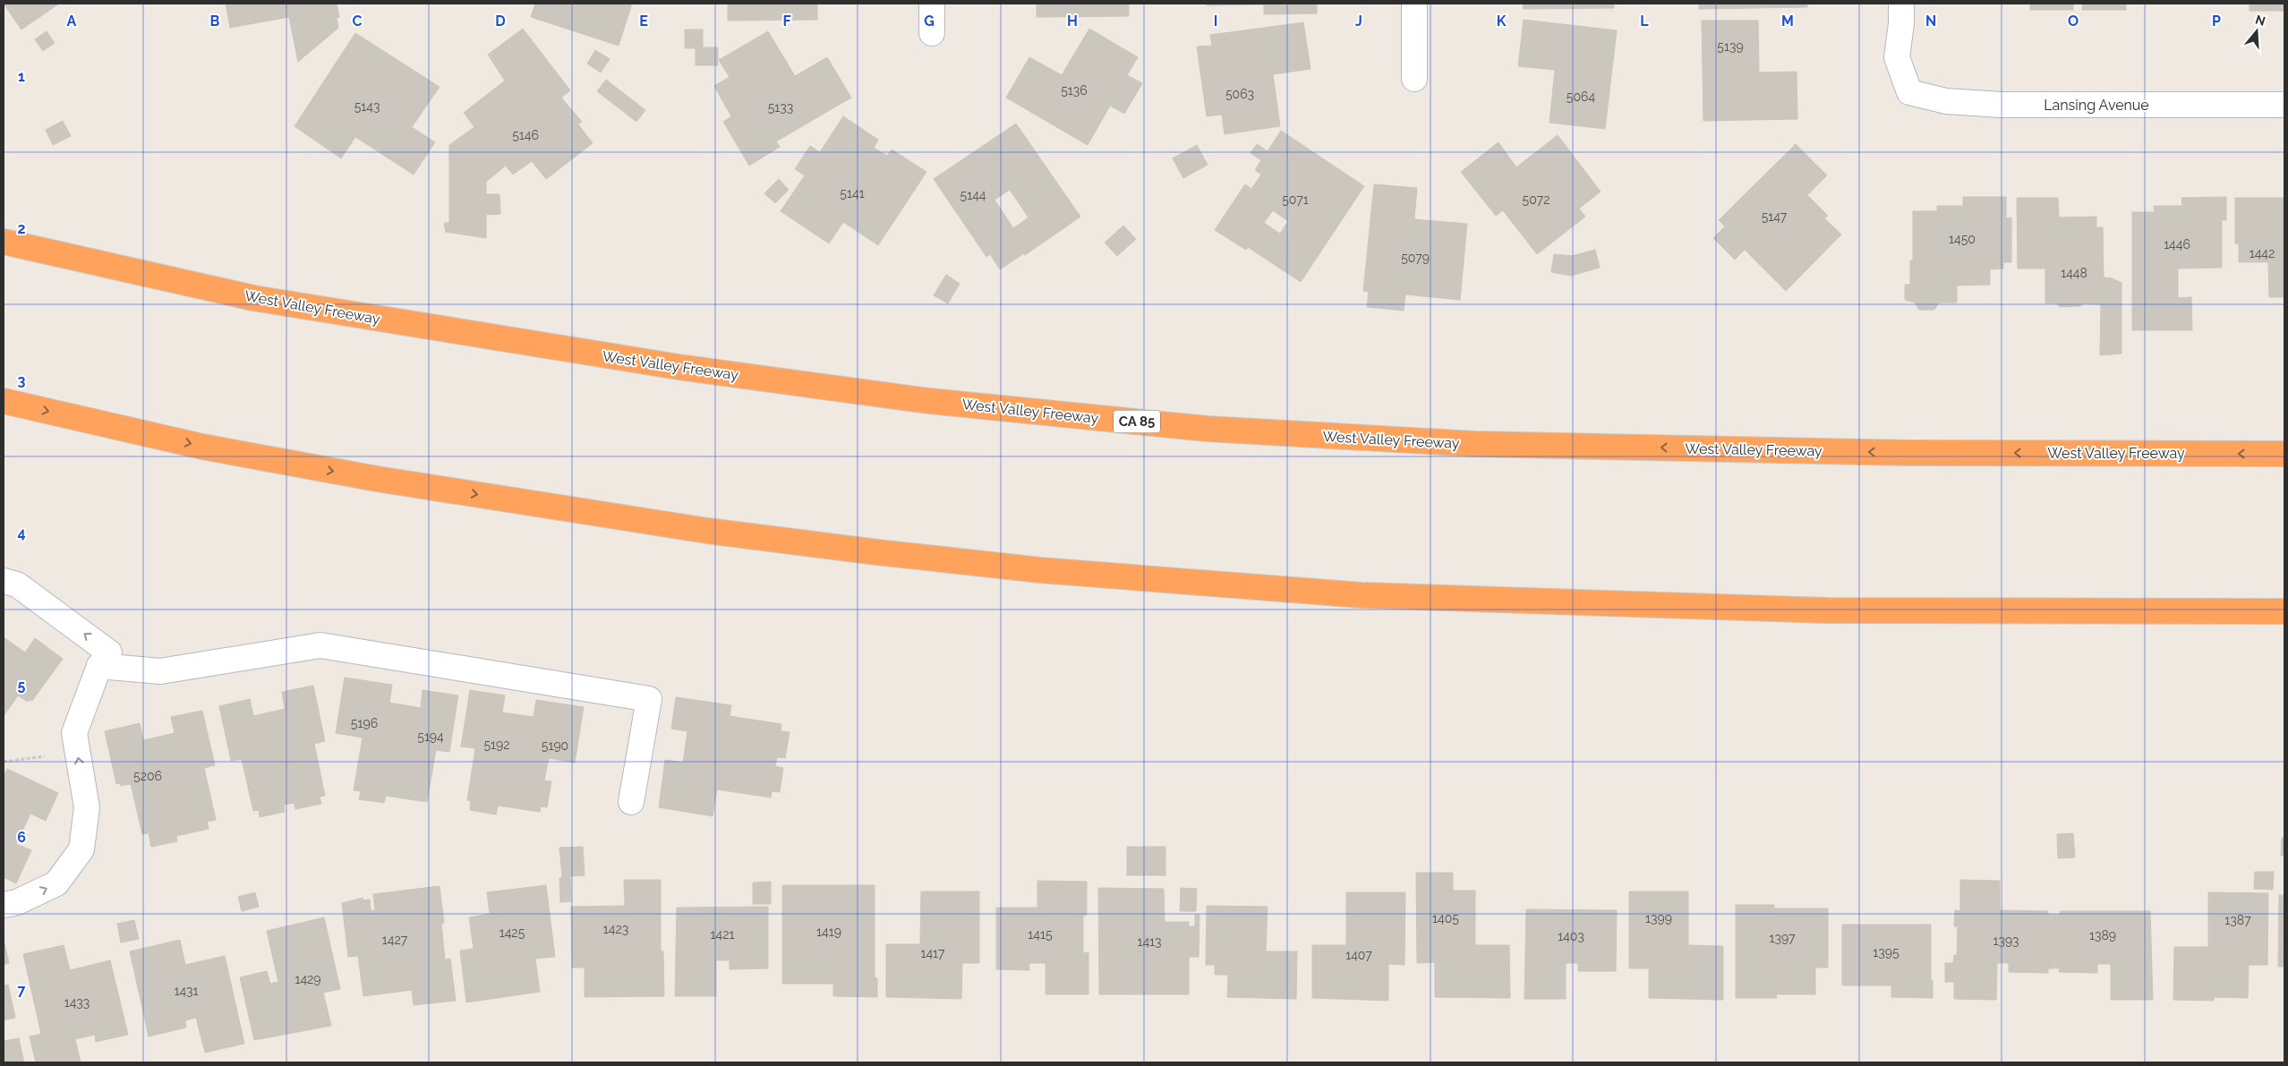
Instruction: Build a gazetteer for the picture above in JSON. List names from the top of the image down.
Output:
{
  "streets": {
    "highway": ["West Valley Freeway", "CA 85"],
    "street": ["Lansing Avenue"]
  },
  "house_numbers": [
    "5139",
    "5136",
    "5063",
    "5064",
    "5143",
    "5133",
    "5146",
    "5141",
    "5144",
    "5071",
    "5072",
    "5147",
    "1450",
    "1446",
    "1442",
    "5079",
    "1448",
    "5196",
    "5194",
    "5192",
    "5190",
    "5206",
    "1405",
    "1399",
    "1387",
    "1423",
    "1419",
    "1425",
    "1421",
    "1415",
    "1389",
    "1403",
    "1397",
    "1427",
    "1393",
    "1413",
    "1395",
    "1417",
    "1407",
    "1429",
    "1431",
    "1433"
  ],
  "north": "top",
  "grid": {
    "columns": [
      "A",
      "B",
      "C",
      "D",
      "E",
      "F",
      "G",
      "H",
      "I",
      "J",
      "K",
      "L",
      "M",
      "N",
      "O",
      "P"
    ],
    "rows": [
      "1",
      "2",
      "3",
      "4",
      "5",
      "6",
      "7"
    ]
  }
}
